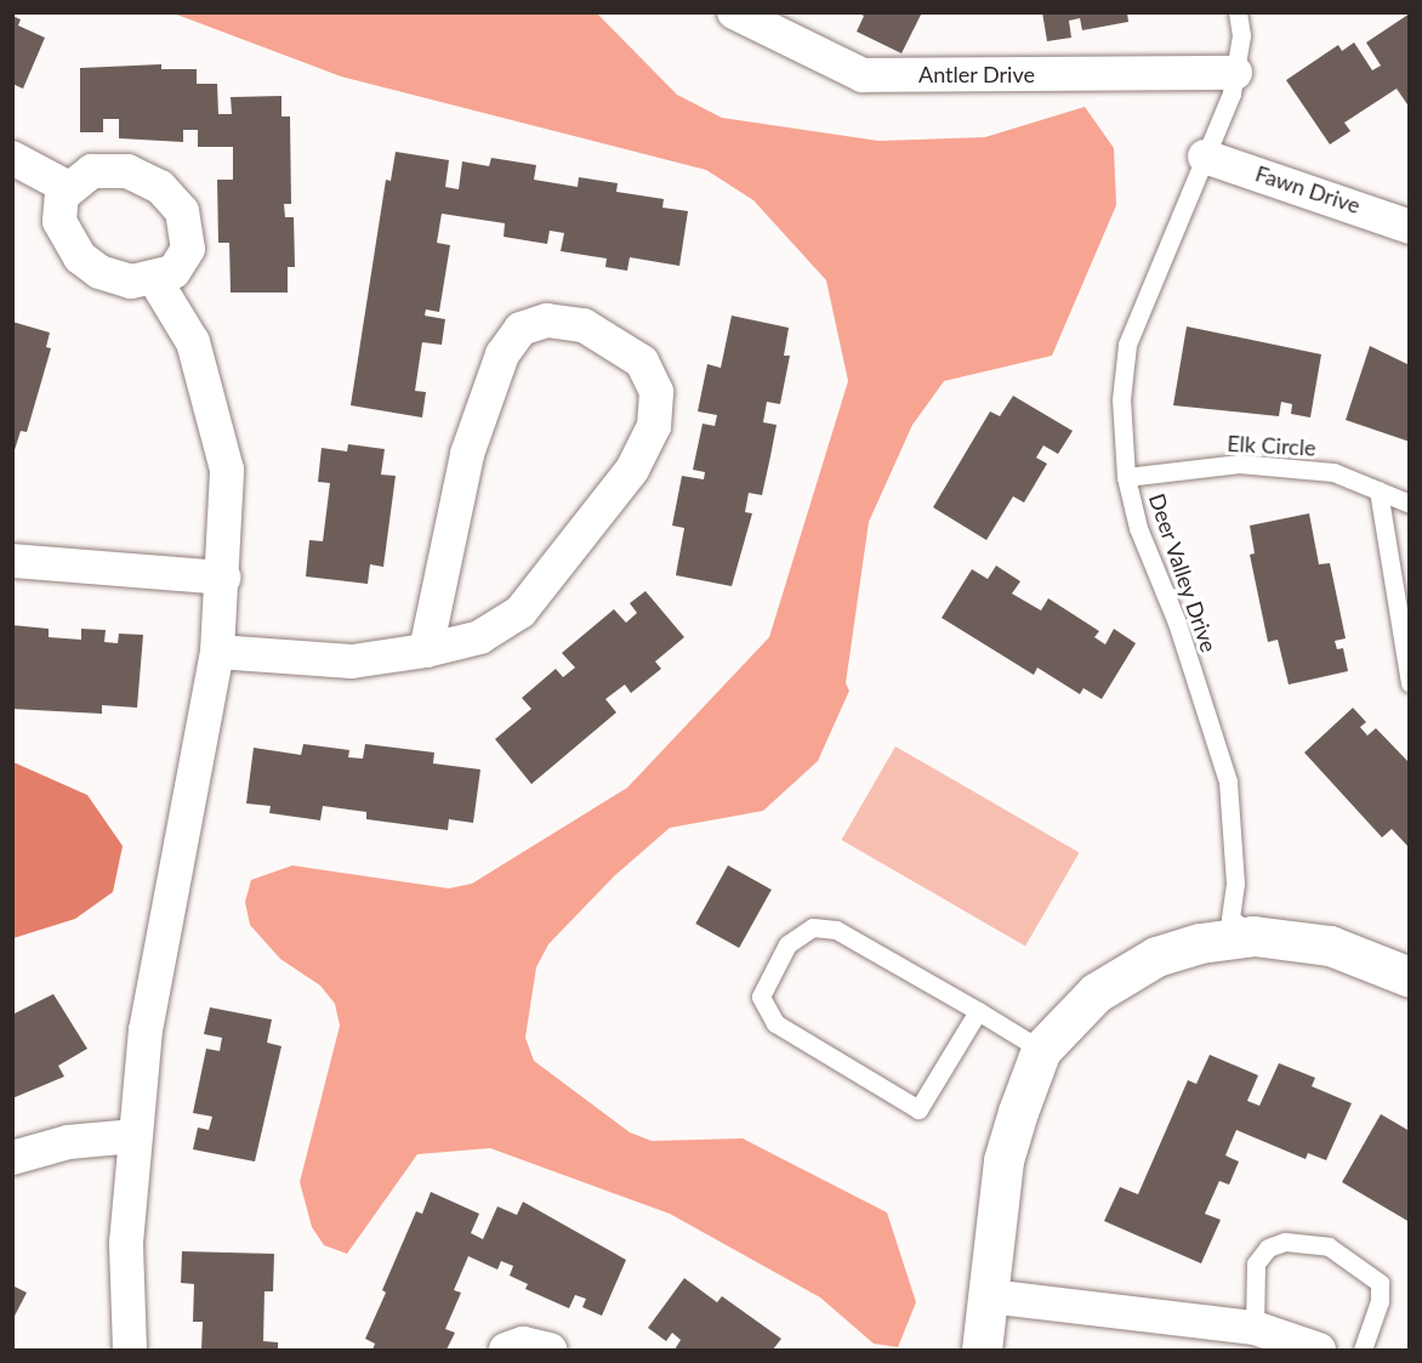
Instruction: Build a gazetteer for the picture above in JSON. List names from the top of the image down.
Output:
{
  "streets": {
    "street": ["Antler Drive", "Fawn Drive"],
    "lane": ["Elk Circle", "Deer Valley Drive"]
  },
  "crossings": [
    ["Antler Drive", "Deer Valley Drive"],
    ["Fawn Drive", "Deer Valley Drive"],
    ["Elk Circle", "Deer Valley Drive"]
  ]
}
